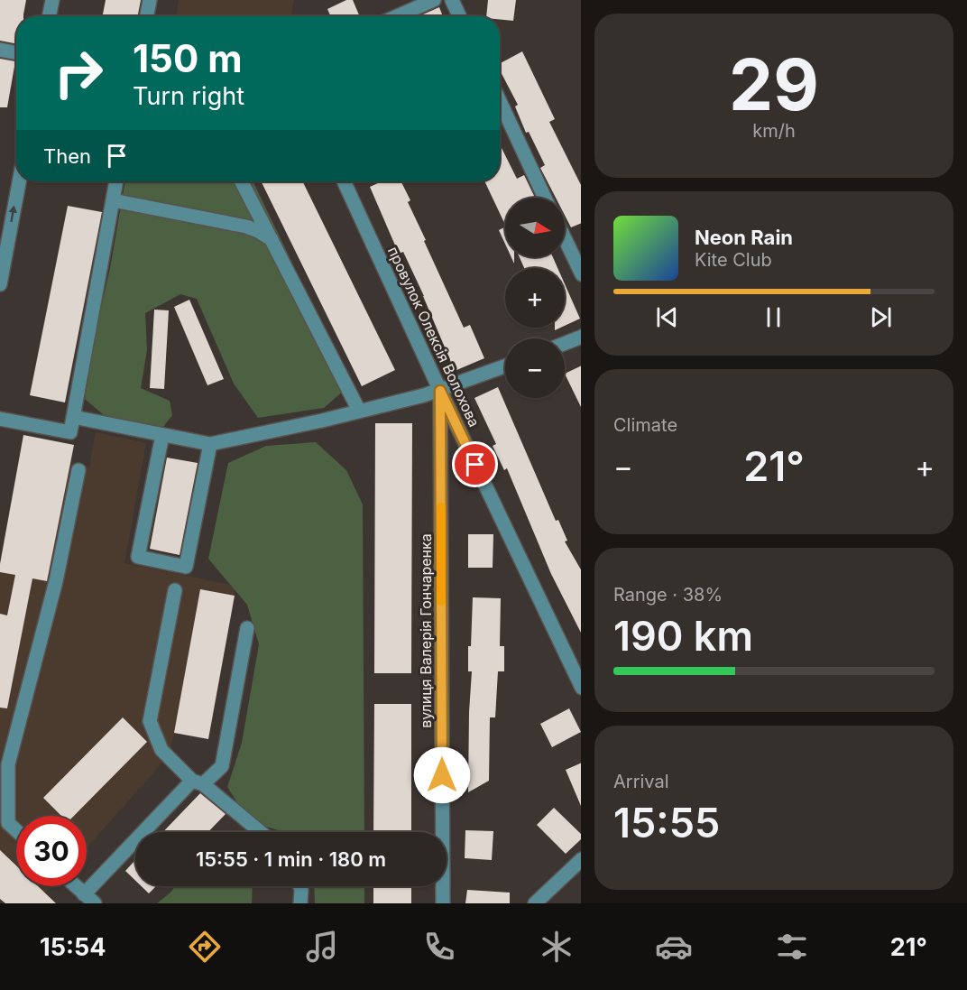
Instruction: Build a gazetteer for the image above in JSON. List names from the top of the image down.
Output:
{
  "streets": {
    "street": ["провулок Олексія Волохова", "вулиця Валерія Гончаренка"]
  },
  "crossings": [
    ["провулок Олексія Волохова", "вулиця Валерія Гончаренка"]
  ],
  "north": "right",
  "page": {
    "tile": [
      ["29", "km/h"],
      "Climate",
      ["Range · 38%", "190 km"],
      ["Arrival", "15:55"]
    ],
    "turn": ["150 m", "Turn right"],
    "then": "Then",
    "map_buttons": ["+", "−"],
    "song": ["Neon Rain", "Kite Club"],
    "heat": ["−", "21°", "+"],
    "limit": "30",
    "trip": "15:55 · 1 min · 180 m",
    "tabs": ["15:54", "21°"]
  }
}
